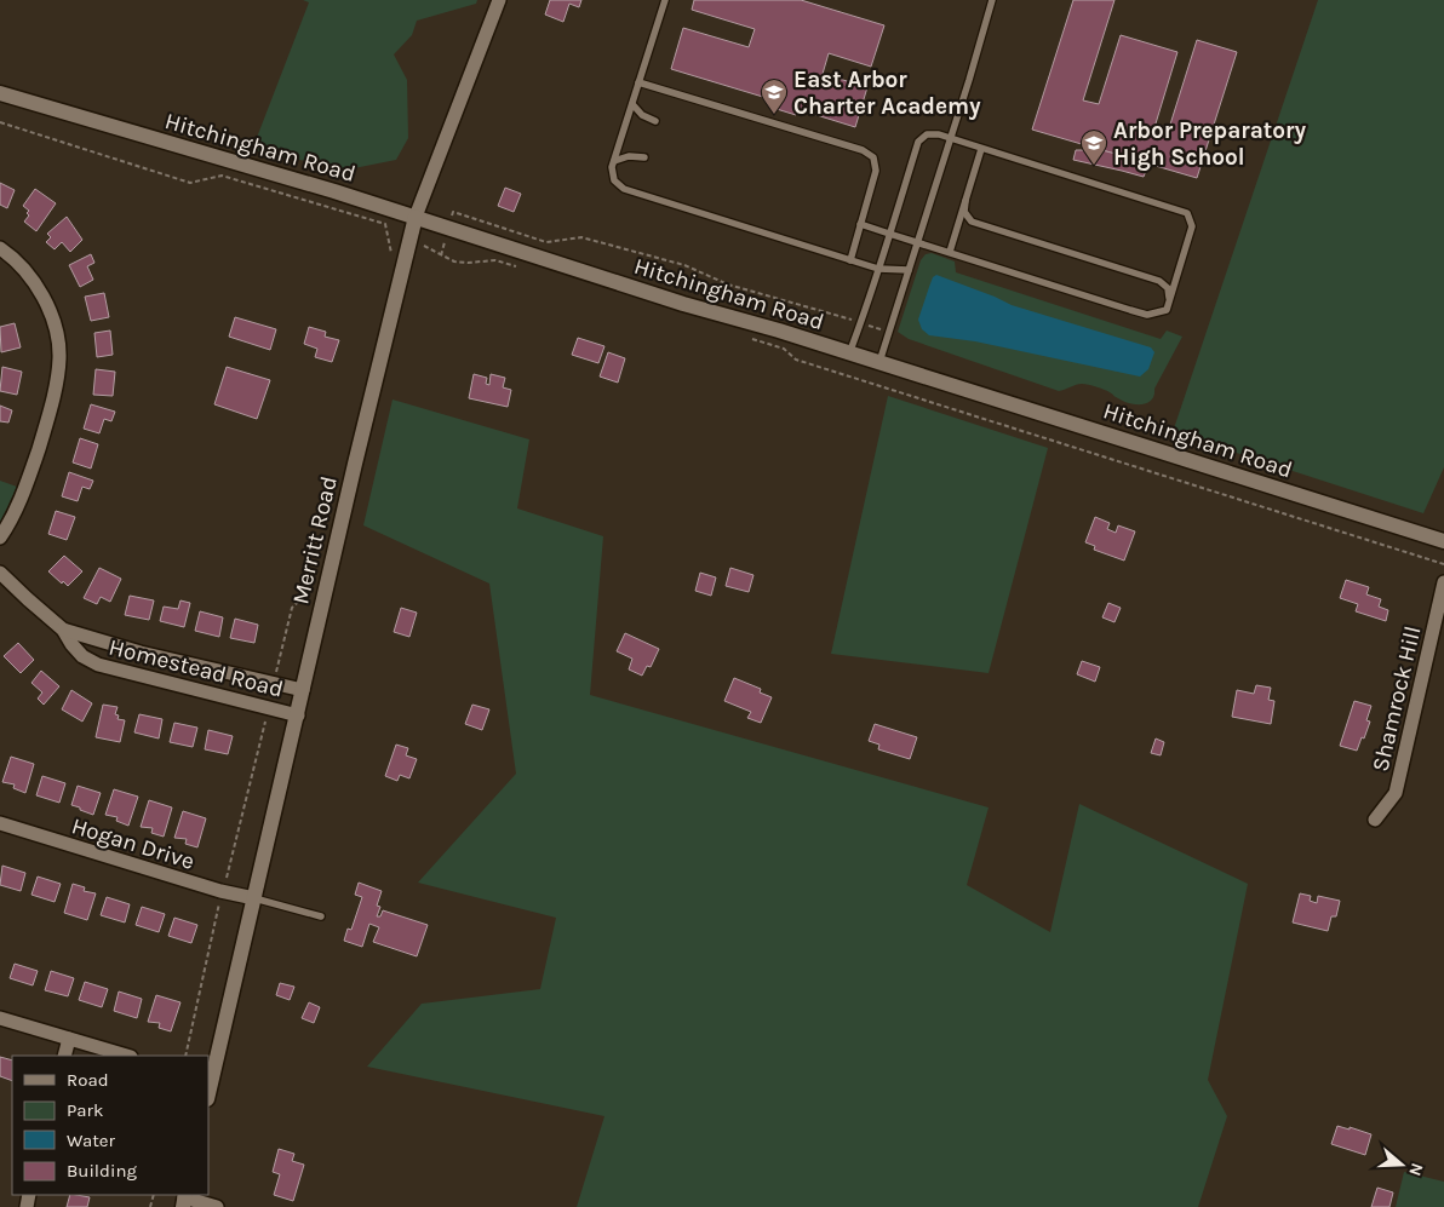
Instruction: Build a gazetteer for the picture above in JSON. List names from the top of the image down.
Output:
{
  "streets": {
    "street": [
      "Hitchingham Road",
      "Merritt Road",
      "Homestead Road",
      "Shamrock Hill",
      "Hogan Drive"
    ]
  },
  "crossings": [
    ["Hitchingham Road", "Merritt Road"],
    ["Merritt Road", "Homestead Road"],
    ["Merritt Road", "Hogan Drive"]
  ],
  "places": {
    "school or university": ["East Arbor Charter Academy", "Arbor Preparatory High School"]
  },
  "legend": [
    "Road",
    "Park",
    "Water",
    "Building"
  ],
  "north": "right"
}
